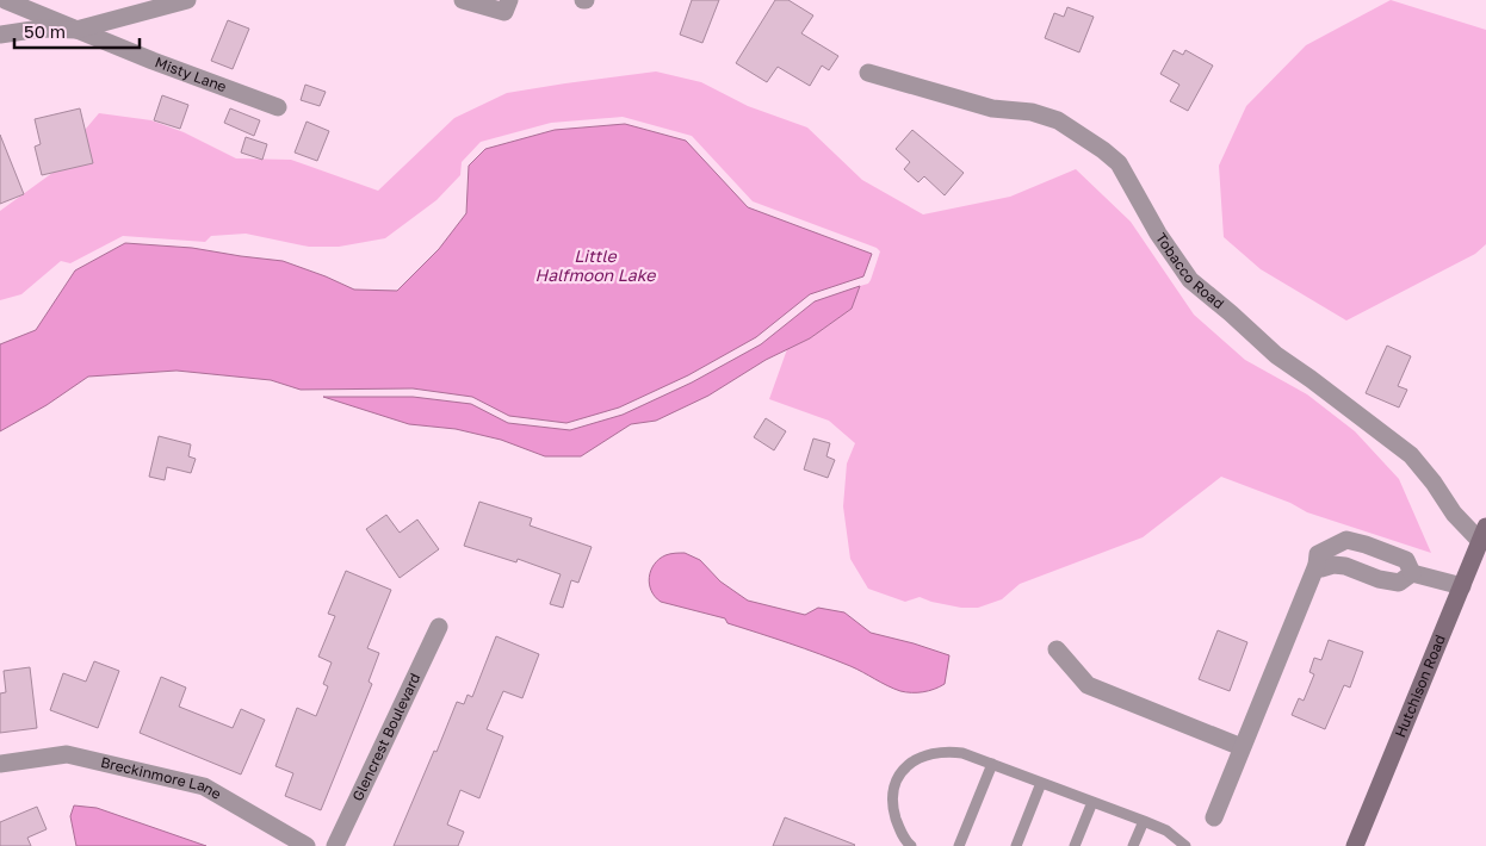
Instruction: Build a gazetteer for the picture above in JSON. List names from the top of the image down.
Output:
{
  "streets": {
    "street": [
      "Misty Lane",
      "Tobacco Road",
      "Hutchison Road",
      "Glencrest Boulevard",
      "Breckinmore Lane"
    ]
  },
  "crossings": [
    ["Tobacco Road", "Hutchison Road"]
  ],
  "water": ["Little Halfmoon Lake"],
  "scale_bar": "50 m"
}
